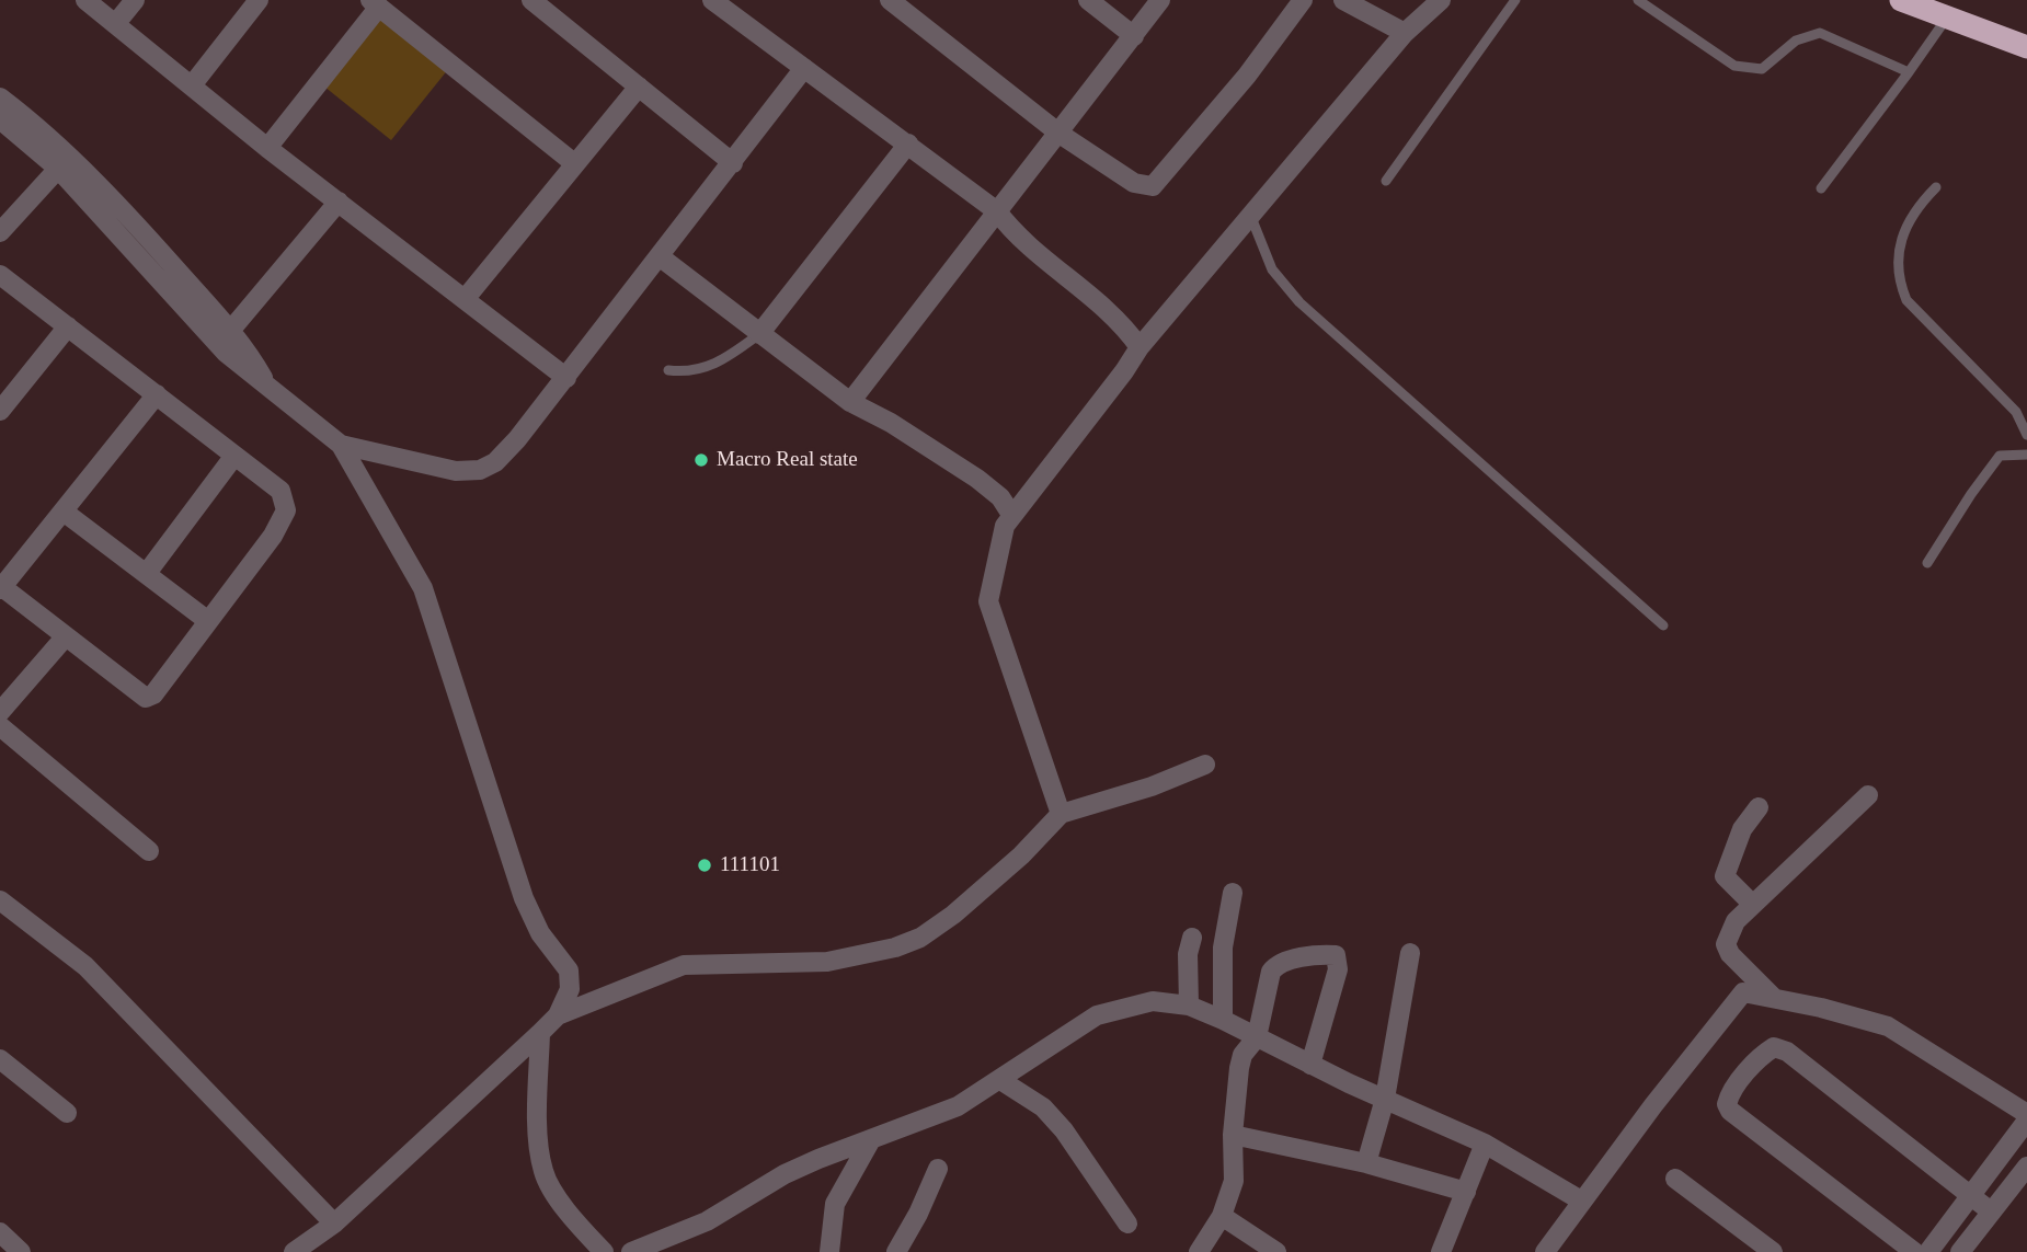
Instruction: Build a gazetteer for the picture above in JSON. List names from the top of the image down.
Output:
{
  "places": ["Macro Real state", "111101"]
}
